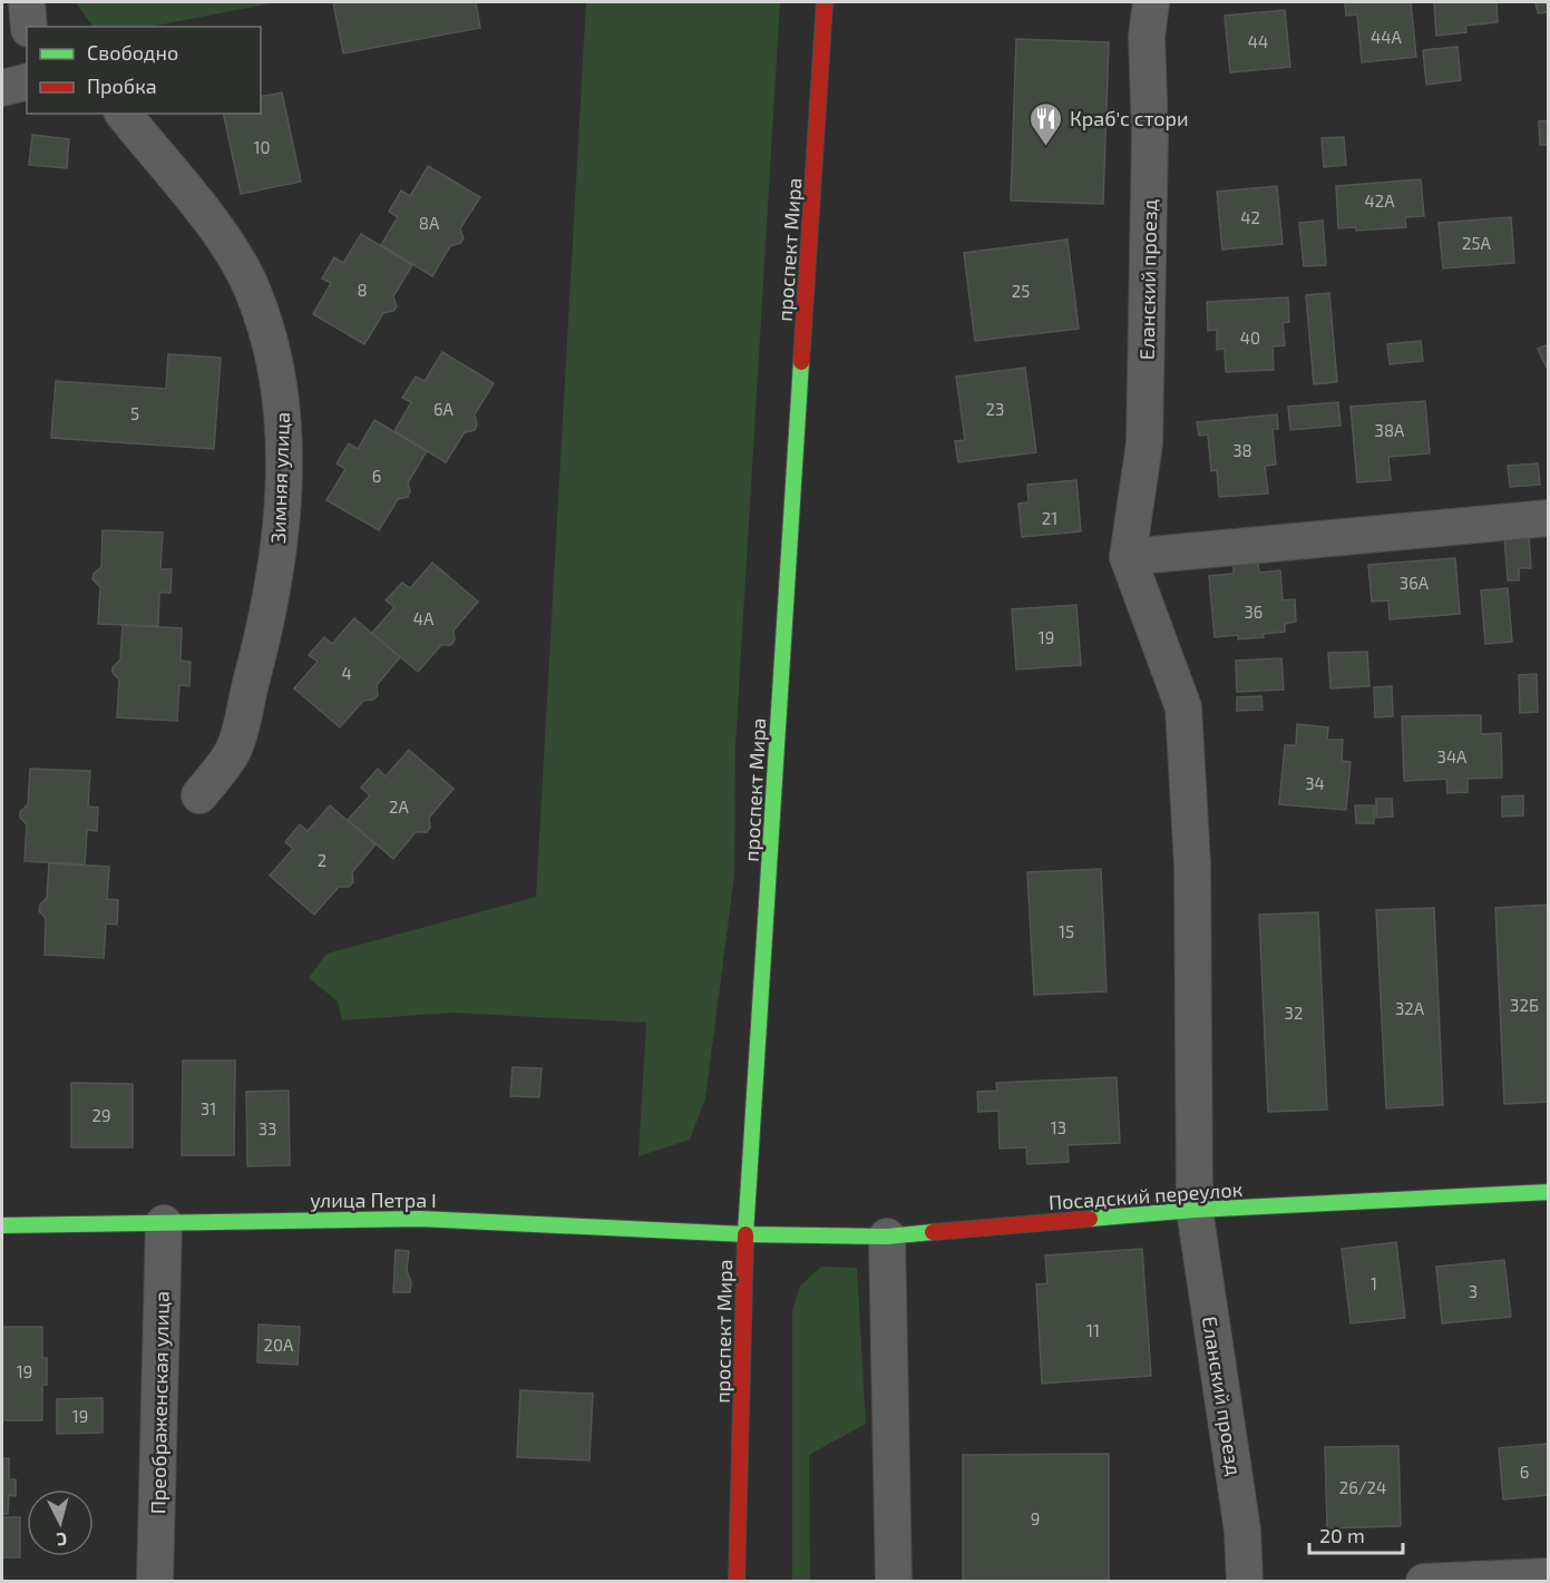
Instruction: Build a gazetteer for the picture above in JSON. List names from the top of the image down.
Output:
{
  "streets": {
    "main road": ["проспект Мира", "Посадский переулок", "улица Петра I"],
    "street": ["Еланский проезд", "Зимняя улица", "Преображенская улица"]
  },
  "crossings": [
    ["проспект Мира", "Посадский переулок"],
    ["проспект Мира", "улица Петра I"],
    ["Еланский проезд", "Посадский переулок"],
    ["Посадский переулок", "улица Петра I"],
    ["улица Петра I", "Преображенская улица"]
  ],
  "places": {
    "restaurant": ["Краб'с стори"]
  },
  "house_numbers": [
    "44А",
    "44",
    "10",
    "42А",
    "42",
    "8А",
    "25А",
    "8",
    "25",
    "40",
    "6А",
    "23",
    "5",
    "38А",
    "38",
    "6",
    "21",
    "36А",
    "36",
    "4А",
    "19",
    "4",
    "34А",
    "34",
    "2А",
    "2",
    "15",
    "32Б",
    "32А",
    "32",
    "31",
    "29",
    "13",
    "33",
    "1",
    "3",
    "11",
    "20А",
    "19",
    "19",
    "6",
    "26/24",
    "9"
  ],
  "legend": ["Свободно", "Пробка"],
  "scale_bar": "20 m",
  "north": "bottom"
}
